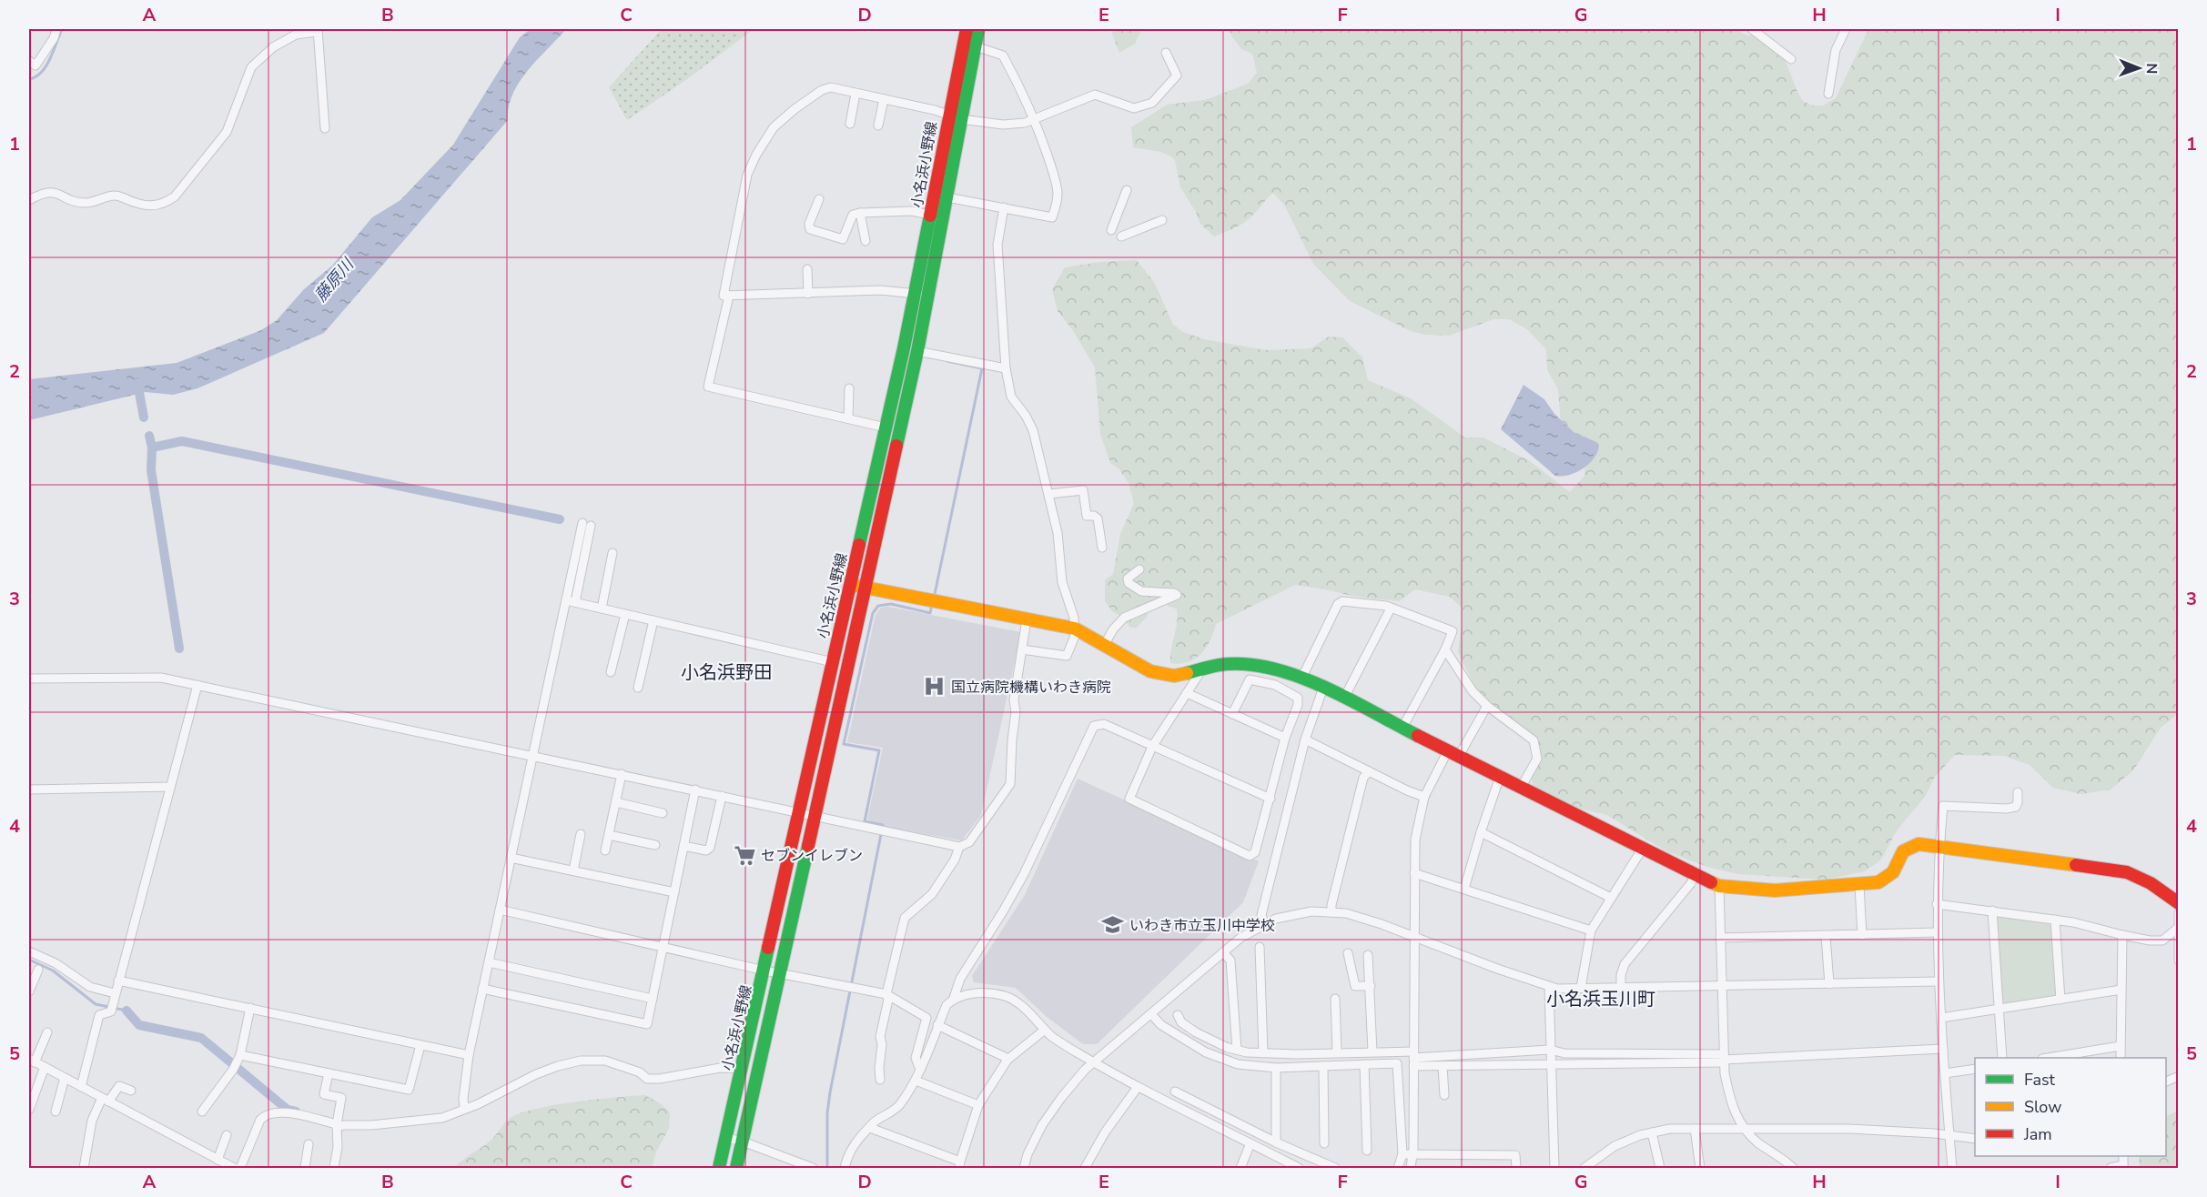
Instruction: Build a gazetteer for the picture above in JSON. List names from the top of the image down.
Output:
{
  "streets": {
    "main road": ["小名浜小野線"]
  },
  "districts": ["小名浜野田", "小名浜玉川町"],
  "water": ["藤原川"],
  "places": {
    "hospital": ["国立病院機構いわき病院"],
    "supermarket": ["セブンイレブン"],
    "school or university": ["いわき市立玉川中学校"]
  },
  "legend": ["Fast", "Slow", "Jam"],
  "north": "right",
  "grid": {
    "columns": [
      "A",
      "B",
      "C",
      "D",
      "E",
      "F",
      "G",
      "H",
      "I"
    ],
    "rows": [
      "1",
      "2",
      "3",
      "4",
      "5"
    ]
  }
}
